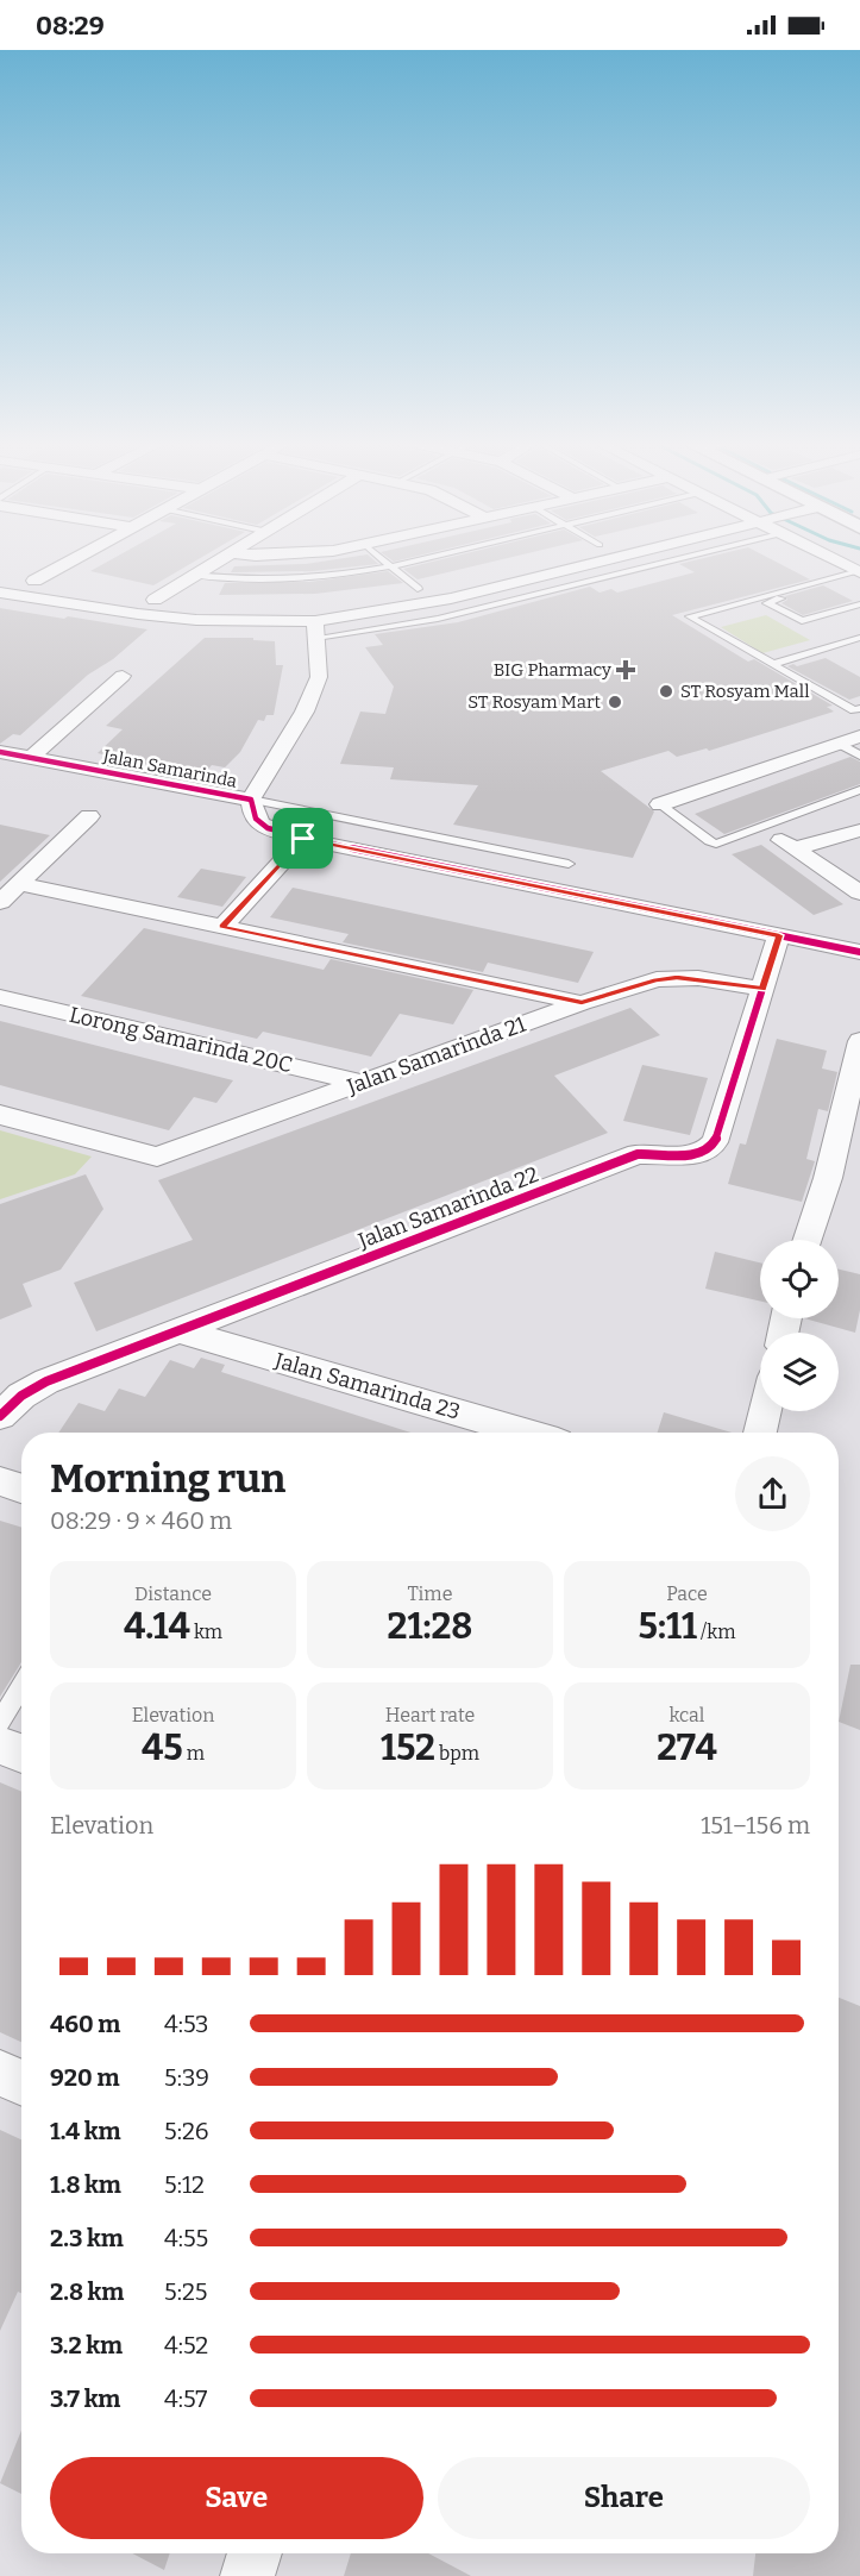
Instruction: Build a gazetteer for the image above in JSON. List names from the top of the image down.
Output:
{
  "streets": {
    "street": [
      "Jalan Samarinda",
      "Lorong Samarinda 20C",
      "Jalan Samarinda 21",
      "Jalan Samarinda 22",
      "Jalan Samarinda 23"
    ]
  },
  "crossings": [
    ["Jalan Samarinda", "Jalan Samarinda 22"],
    ["Lorong Samarinda 20C", "Jalan Samarinda 21"],
    ["Jalan Samarinda 21", "Jalan Samarinda 22"],
    ["Jalan Samarinda 22", "Jalan Samarinda 23"]
  ],
  "places": {
    "health": ["BIG Pharmacy"],
    "other": ["ST Rosyam Mall", "ST Rosyam Mart"]
  },
  "page": {
    "status": "08:29",
    "heading": ["Morning run", "08:29 · 9 × 460 m"],
    "stats": [
      ["Distance", "4.14 km"],
      ["Time", "21:28"],
      ["Pace", "5:11 /km"],
      ["Elevation", "45 m"],
      ["Heart rate", "152 bpm"],
      ["kcal", "274"]
    ],
    "chart": ["Elevation", "151–156 m"],
    "list": [
      {
        "name": "460 m",
        "note": "4:53"
      },
      {
        "name": "920 m",
        "note": "5:39"
      },
      {
        "name": "1.4 km",
        "note": "5:26"
      },
      {
        "name": "1.8 km",
        "note": "5:12"
      },
      {
        "name": "2.3 km",
        "note": "4:55"
      },
      {
        "name": "2.8 km",
        "note": "5:25"
      },
      {
        "name": "3.2 km",
        "note": "4:52"
      },
      {
        "name": "3.7 km",
        "note": "4:57"
      }
    ],
    "buttons": ["Save", "Share"]
  }
}
